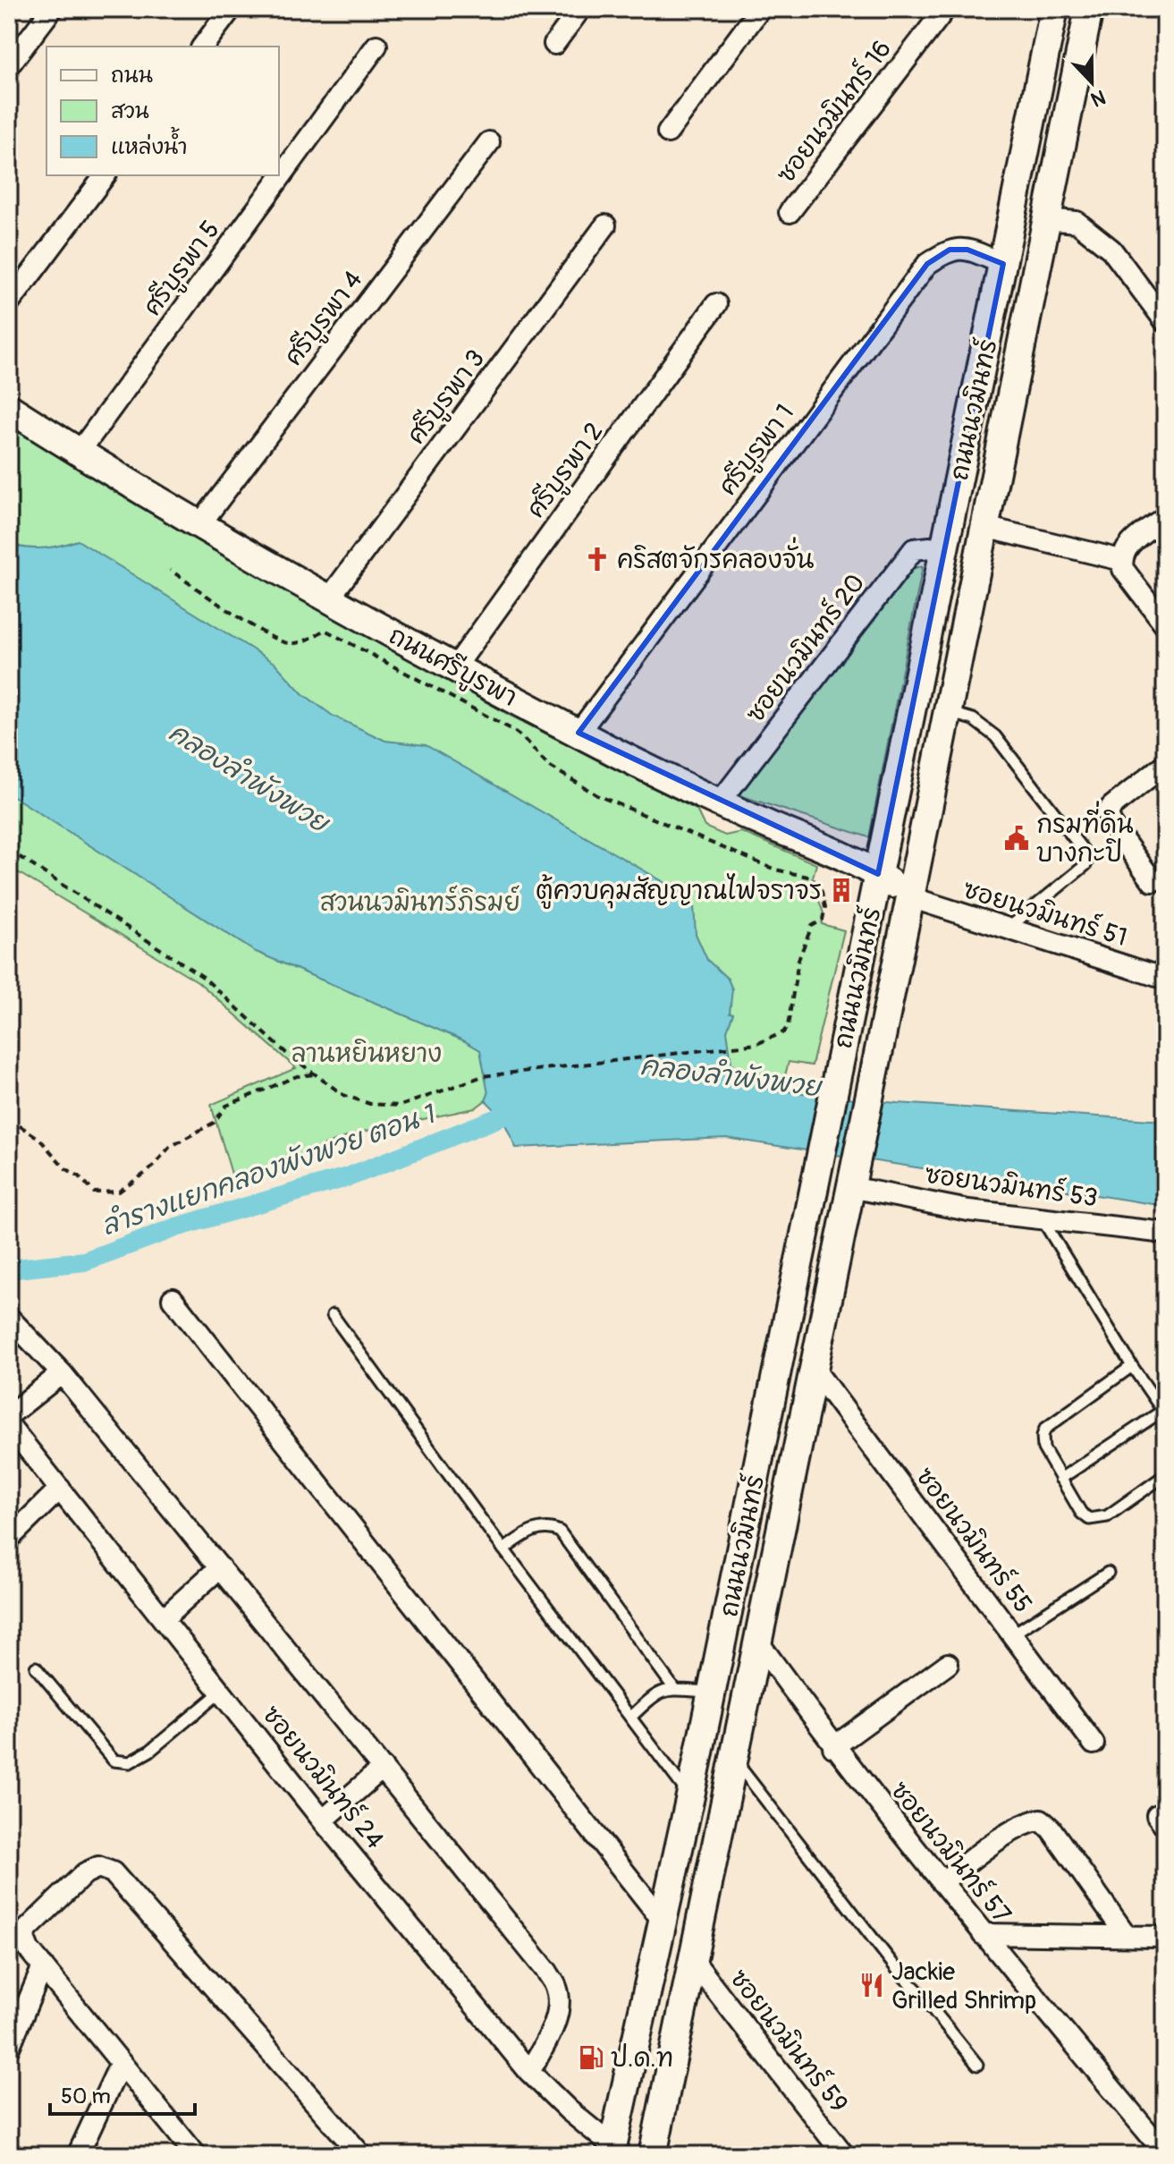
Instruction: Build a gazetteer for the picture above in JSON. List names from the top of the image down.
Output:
{
  "streets": {
    "main road": ["ถนนนวมินทร์", "ถนนศรีบูรพา"],
    "street": [
      "ซอยนวมินทร์ 16",
      "ศรีบูรพา 5",
      "ศรีบูรพา 4",
      "ศรีบูรพา 3",
      "ศรีบูรพา 1",
      "ศรีบูรพา 2",
      "ซอยนวมินทร์ 20",
      "ซอยนวมินทร์ 51",
      "ซอยนวมินทร์ 53",
      "ซอยนวมินทร์ 55",
      "ซอยนวมินทร์ 24",
      "ซอยนวมินทร์ 57",
      "ซอยนวมินทร์ 59"
    ]
  },
  "crossings": [
    ["ศรีบูรพา 5", "ถนนศรีบูรพา"],
    ["ศรีบูรพา 4", "ถนนศรีบูรพา"],
    ["ศรีบูรพา 3", "ถนนศรีบูรพา"],
    ["ถนนนวมินทร์", "ศรีบูรพา 1"],
    ["ถนนนวมินทร์", "ซอยนวมินทร์ 20"],
    ["ถนนนวมินทร์", "ถนนศรีบูรพา"],
    ["ถนนนวมินทร์", "ซอยนวมินทร์ 51"],
    ["ถนนนวมินทร์", "ซอยนวมินทร์ 53"],
    ["ถนนนวมินทร์", "ซอยนวมินทร์ 55"],
    ["ถนนนวมินทร์", "ซอยนวมินทร์ 24"],
    ["ถนนนวมินทร์", "ซอยนวมินทร์ 57"],
    ["ถนนนวมินทร์", "ซอยนวมินทร์ 59"],
    ["ศรีบูรพา 1", "ถนนศรีบูรพา"],
    ["ศรีบูรพา 2", "ถนนศรีบูรพา"],
    ["ซอยนวมินทร์ 20", "ถนนศรีบูรพา"],
    ["ถนนศรีบูรพา", "ซอยนวมินทร์ 51"]
  ],
  "water": ["คลองลำพังพวย", "ลำรางแยกคลองพังพวย ตอน 1"],
  "parks": ["สวนนวมินทร์ภิรมย์", "ลานหยินหยาง"],
  "places": {
    "church": ["คริสตจักรคลองจั่น"],
    "public building": ["กรมที่ดิน บางกะปิ"],
    "building": ["ตู้ควบคุมสัญญาณไฟจราจร"],
    "restaurant": ["Jackie Grilled Shrimp"],
    "fuel station": ["ป.ด.ท"]
  },
  "legend": ["ถนน", "สวน", "แหล่งน้ำ"],
  "scale_bar": "50 m",
  "north": "bottom"
}
